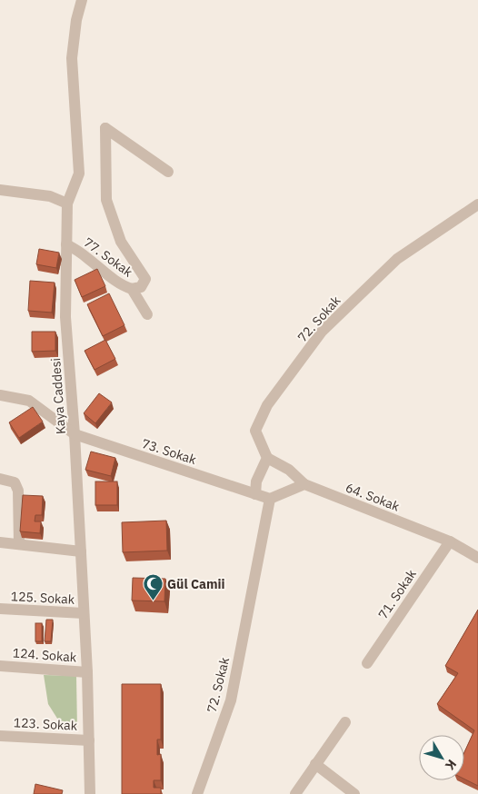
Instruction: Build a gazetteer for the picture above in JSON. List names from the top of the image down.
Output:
{
  "streets": {
    "street": [
      "77. Sokak",
      "72. Sokak",
      "Kaya Caddesi",
      "73. Sokak",
      "64. Sokak",
      "71. Sokak",
      "125. Sokak",
      "124. Sokak",
      "123. Sokak"
    ]
  },
  "crossings": [
    ["77. Sokak", "Kaya Caddesi"],
    ["Kaya Caddesi", "73. Sokak"],
    ["Kaya Caddesi", "125. Sokak"],
    ["Kaya Caddesi", "124. Sokak"],
    ["Kaya Caddesi", "123. Sokak"],
    ["64. Sokak", "71. Sokak"]
  ],
  "places": {
    "mosque": ["Gül Camii"]
  },
  "north": "bottom right"
}
